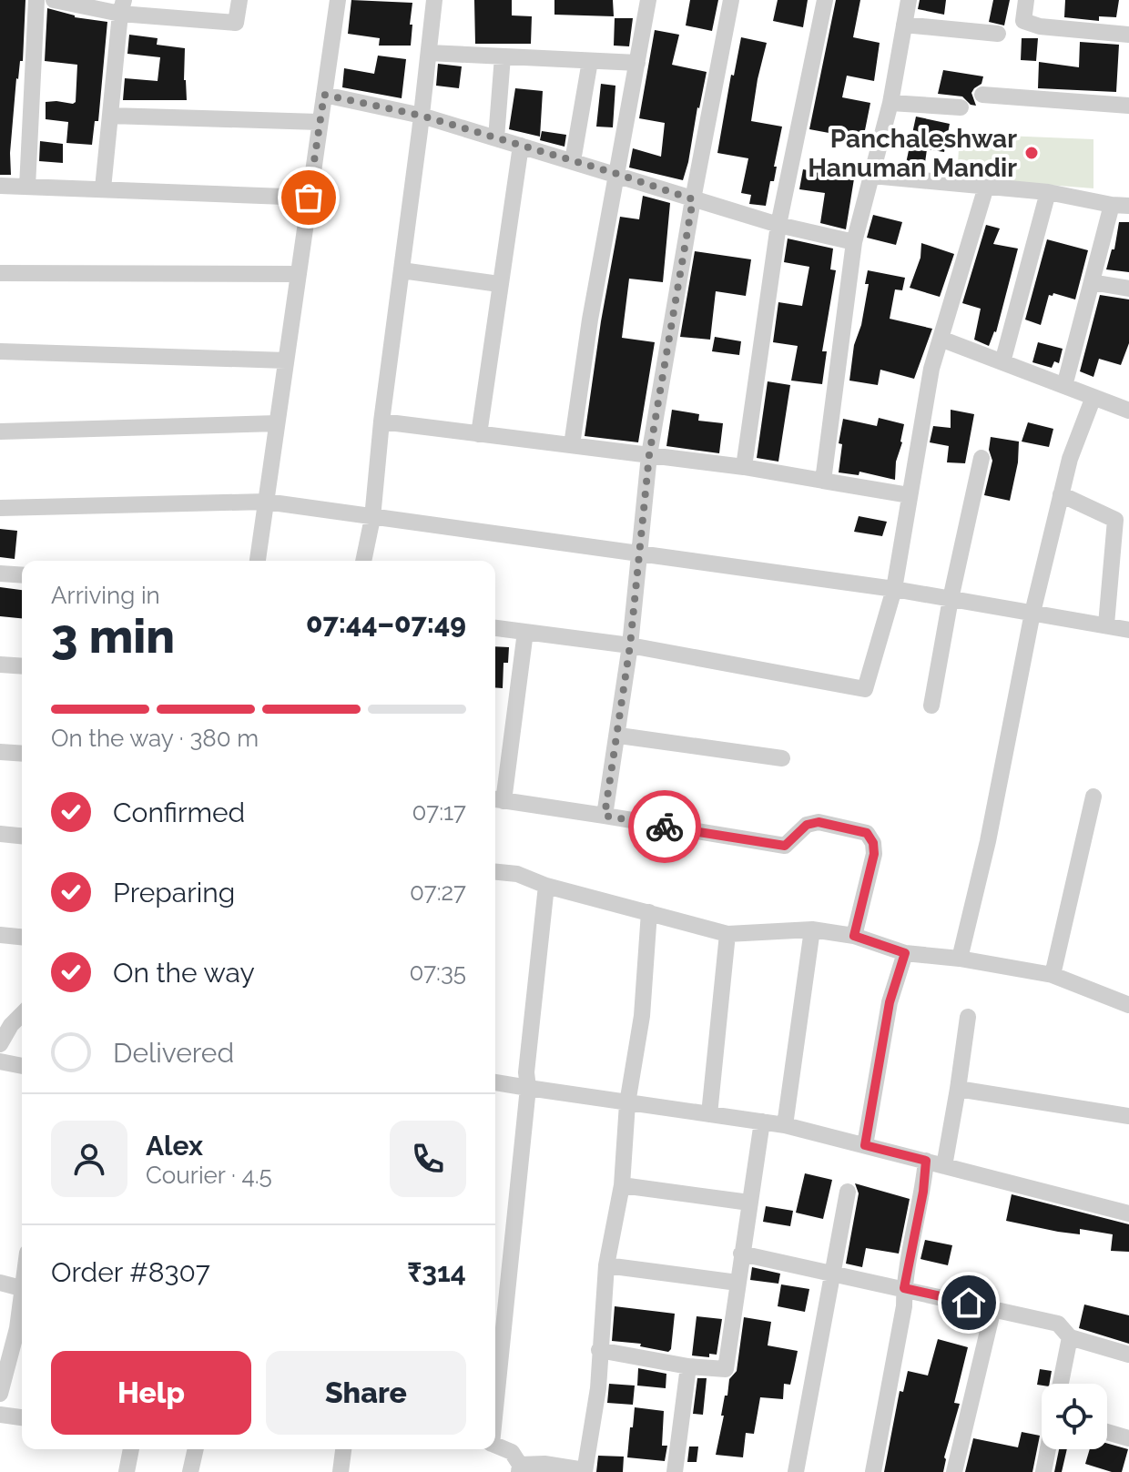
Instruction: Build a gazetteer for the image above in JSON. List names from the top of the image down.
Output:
{
  "places": ["Panchaleshwar Hanuman Mandir"],
  "page": {
    "heading": ["3 min", "Arriving in", "07:44–07:49"],
    "panel": [
      "Alex",
      "Courier · 4.5",
      "Order #8307",
      "₹314"
    ],
    "bar": "On the way · 380 m",
    "list": [
      ["Confirmed", "07:17"],
      ["Preparing", "07:27"],
      ["On the way", "07:35"],
      "Delivered"
    ],
    "buttons": ["Help", "Share"]
  }
}
